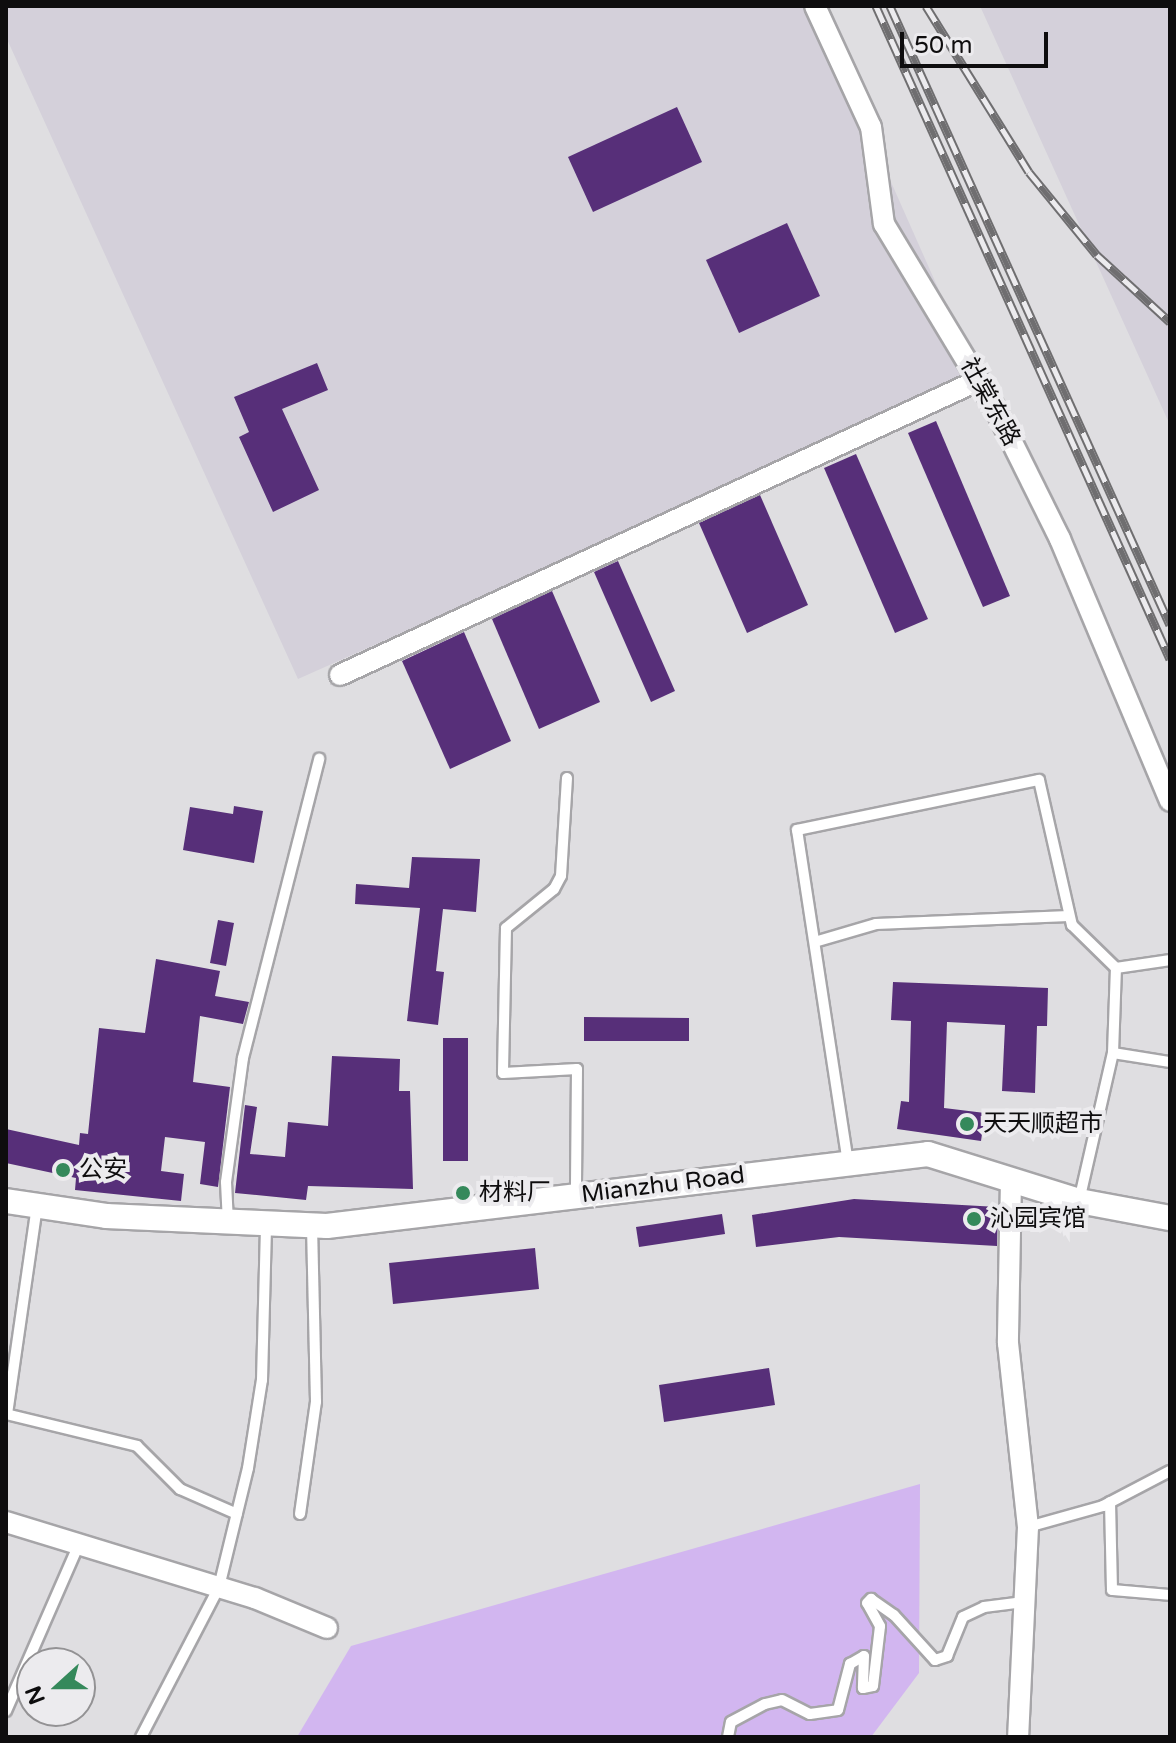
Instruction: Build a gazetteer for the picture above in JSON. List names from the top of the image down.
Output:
{
  "streets": {
    "street": ["社棠东路", "Mianzhu Road"]
  },
  "places": [
    "天天顺超市",
    "公安",
    "材料厂",
    "沁园宾馆"
  ],
  "scale_bar": "50 m",
  "north": "left"
}
